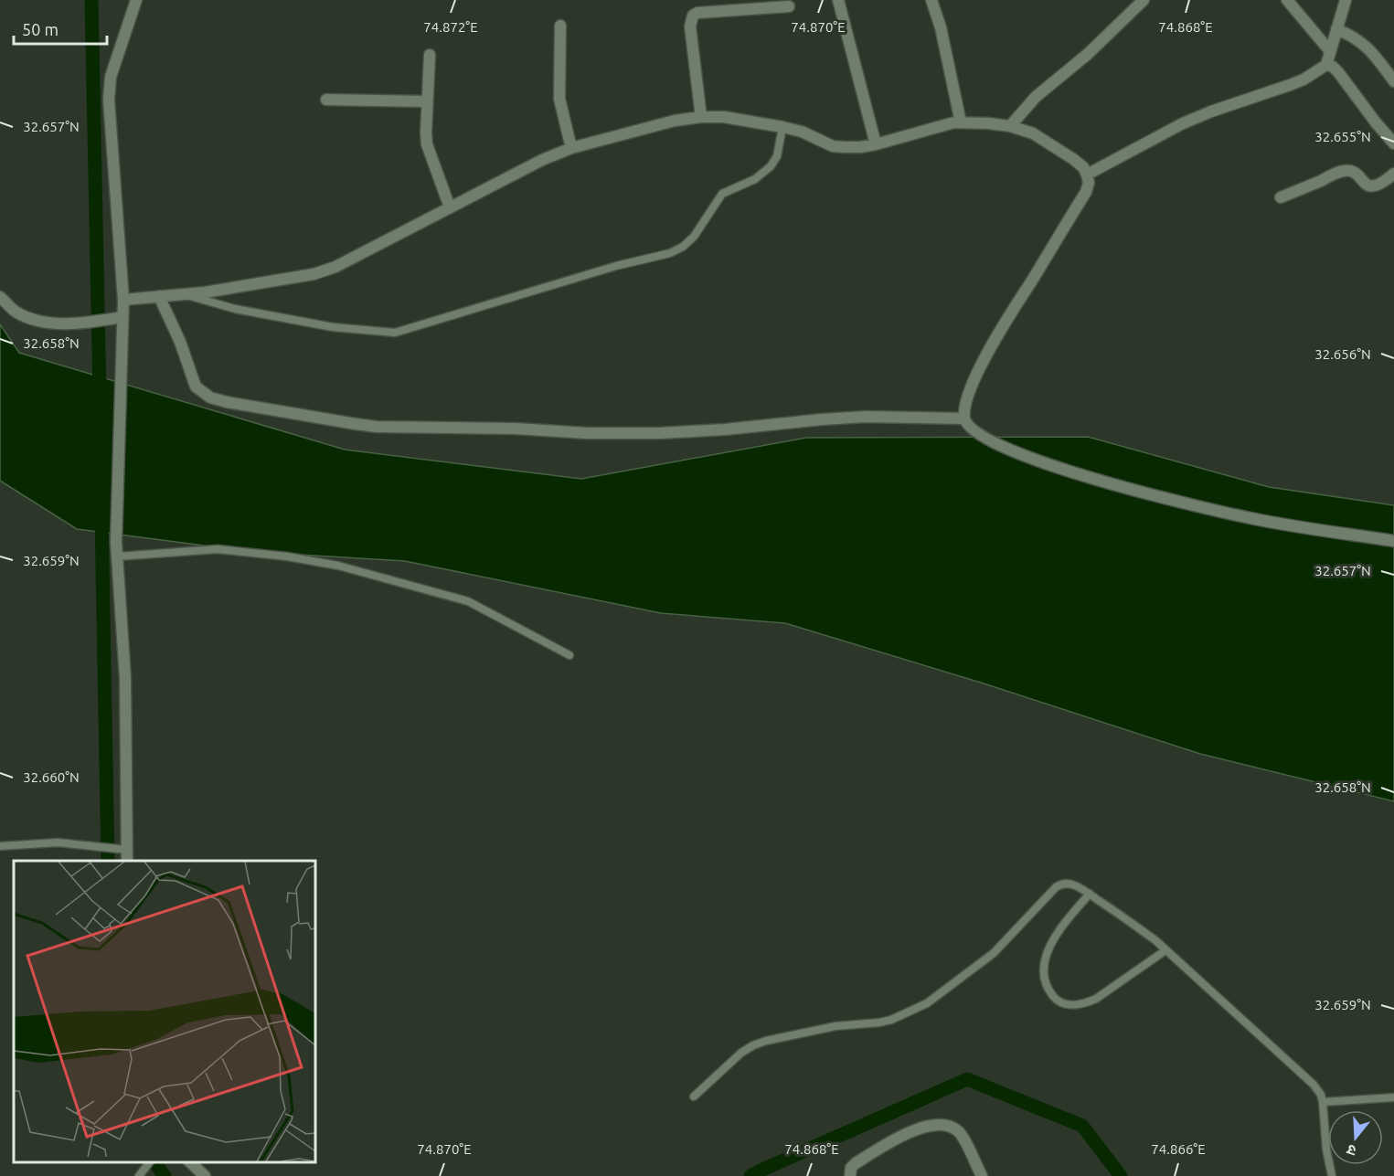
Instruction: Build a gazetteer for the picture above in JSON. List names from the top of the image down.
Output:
{
  "scale_bar": "50 m",
  "north": "bottom",
  "coordinates": [
    "74.872°E",
    "74.870°E",
    "74.868°E",
    "32.657°N",
    "32.655°N",
    "32.658°N",
    "32.656°N",
    "32.659°N",
    "32.660°N",
    "74.866°E"
  ]
}
